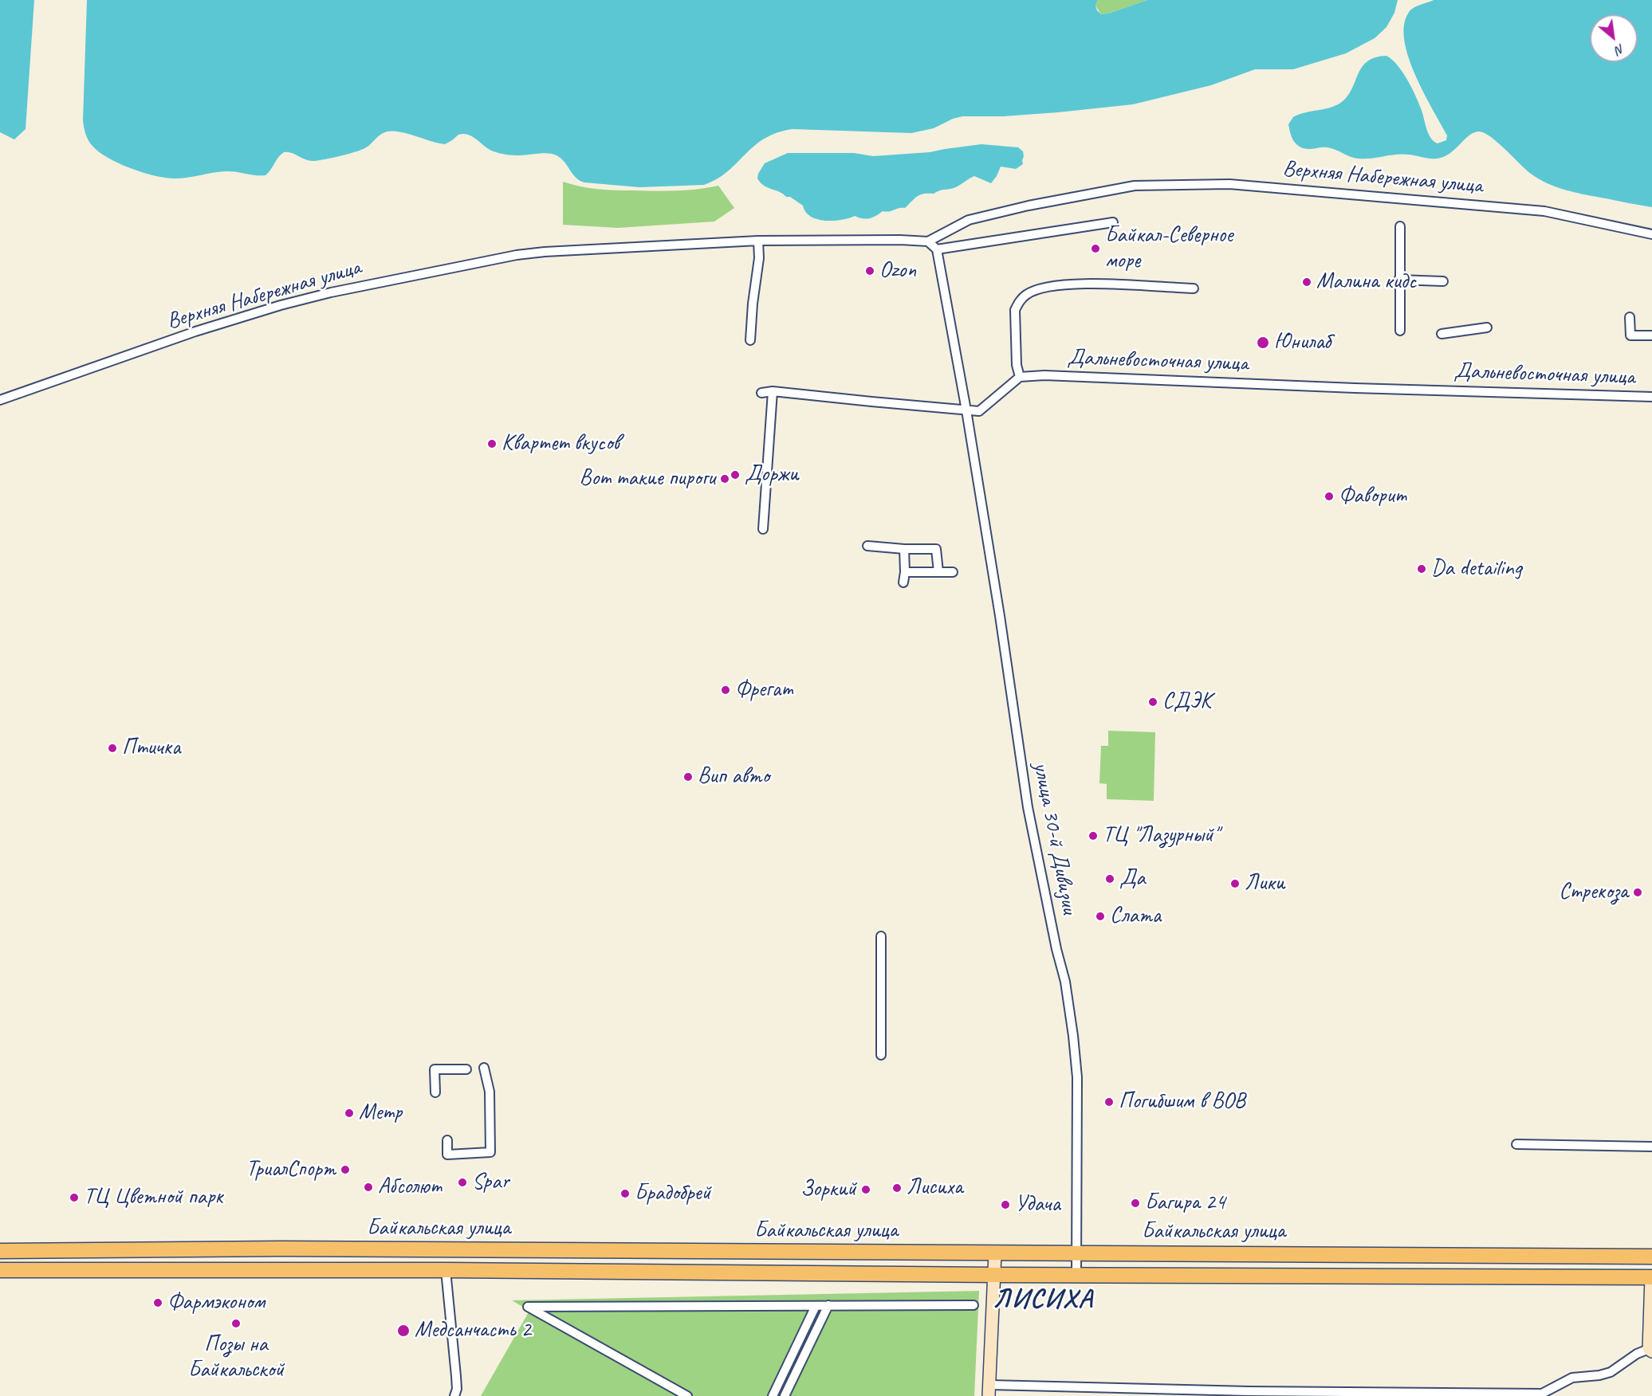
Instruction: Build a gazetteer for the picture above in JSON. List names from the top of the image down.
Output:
{
  "streets": {
    "main road": ["Байкальская улица"],
    "street": ["Верхняя Набережная улица", "Дальневосточная улица", "улица 30-й Дивизии"]
  },
  "crossings": [
    ["улица 30-й Дивизии", "Байкальская улица"]
  ],
  "districts": ["ЛИСИХА"],
  "places": [
    "Байкал-Северное море",
    "Ozon",
    "Малина кидс",
    "Юнилаб",
    "Квартет вкусов",
    "Доржи",
    "Вот такие пироги",
    "Фаворит",
    "Da detailing",
    "Фрегат",
    "СДЭК",
    "Птичка",
    "Вип авто",
    "ТЦ \"Лазурный\"",
    "Да",
    "Лики",
    "Стрекоза",
    "Слата",
    "Погибшим в ВОВ",
    "Метр",
    "ТриалСпорт",
    "Spar",
    "Абсолют",
    "Лисиха",
    "Зоркий",
    "Брадобрей",
    "ТЦ Цветной парк",
    "Багира 24",
    "Удача",
    "Фармэконом",
    "Позы на Байкальской",
    "Медсанчасть 2"
  ],
  "north": "bottom right"
}
